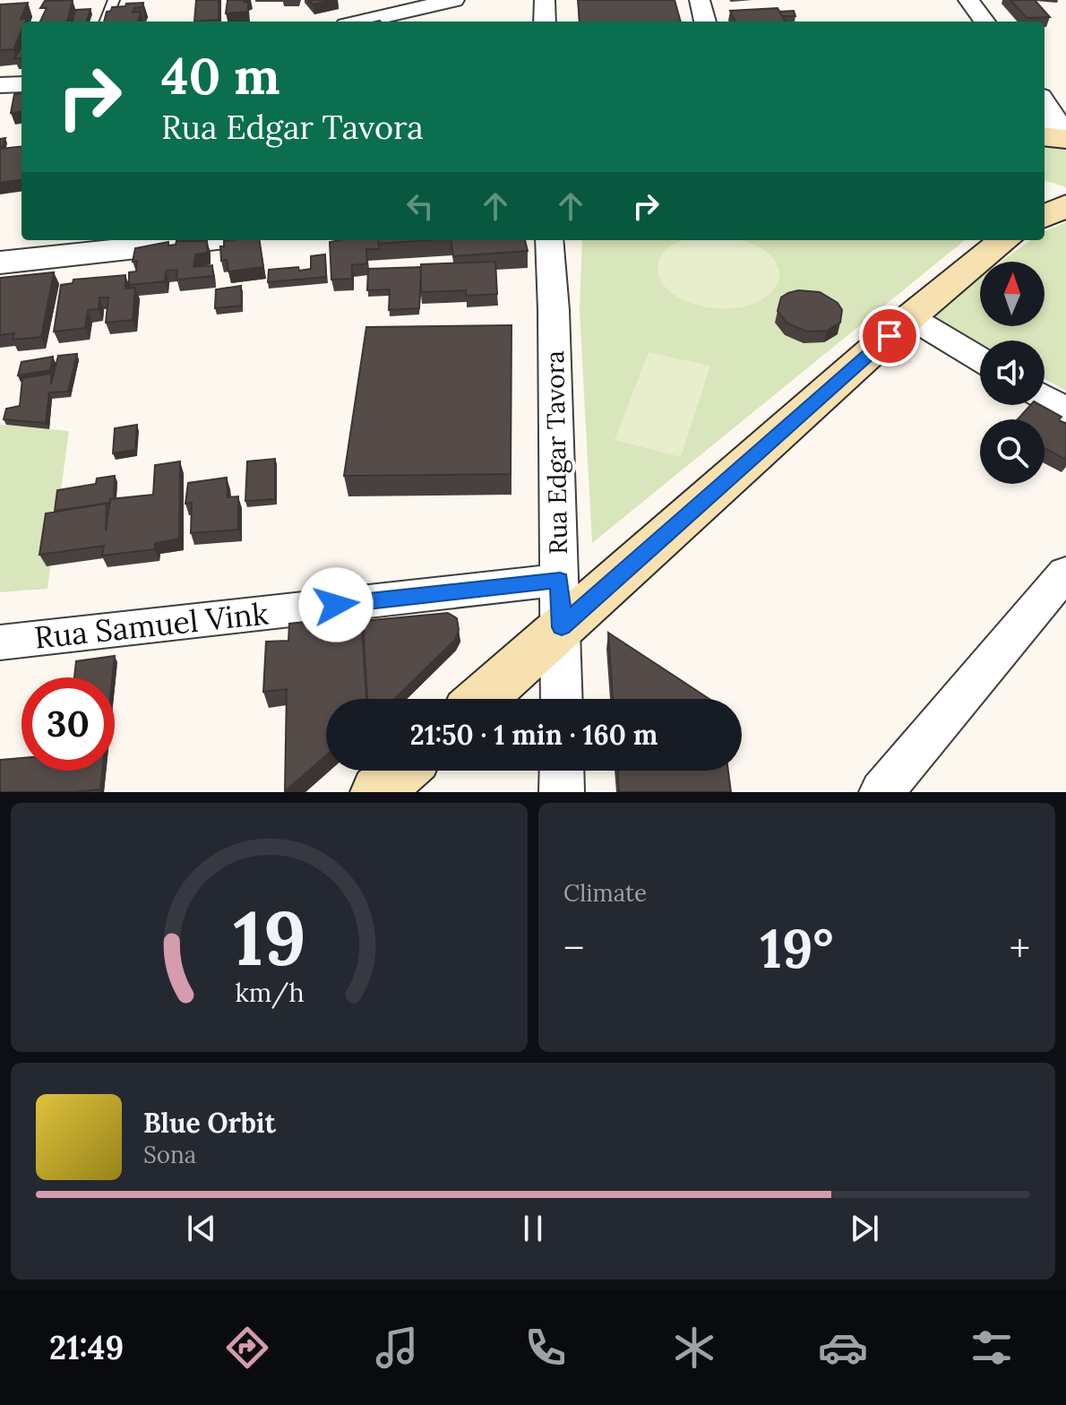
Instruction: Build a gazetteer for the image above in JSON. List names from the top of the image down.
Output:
{
  "streets": {
    "street": ["Rua Edgar Tavora", "Rua Samuel Vink"]
  },
  "crossings": [
    ["Rua Edgar Tavora", "Rua Samuel Vink"]
  ],
  "north": "top",
  "page": {
    "turn": ["40 m", "Rua Edgar Tavora"],
    "limit": "30",
    "trip": "21:50 · 1 min · 160 m",
    "tile": "Climate",
    "heat": ["−", "19°", "+"],
    "song": ["Blue Orbit", "Sona"],
    "tabs": "21:49",
    "gauge": ["19", "km/h"]
  }
}
